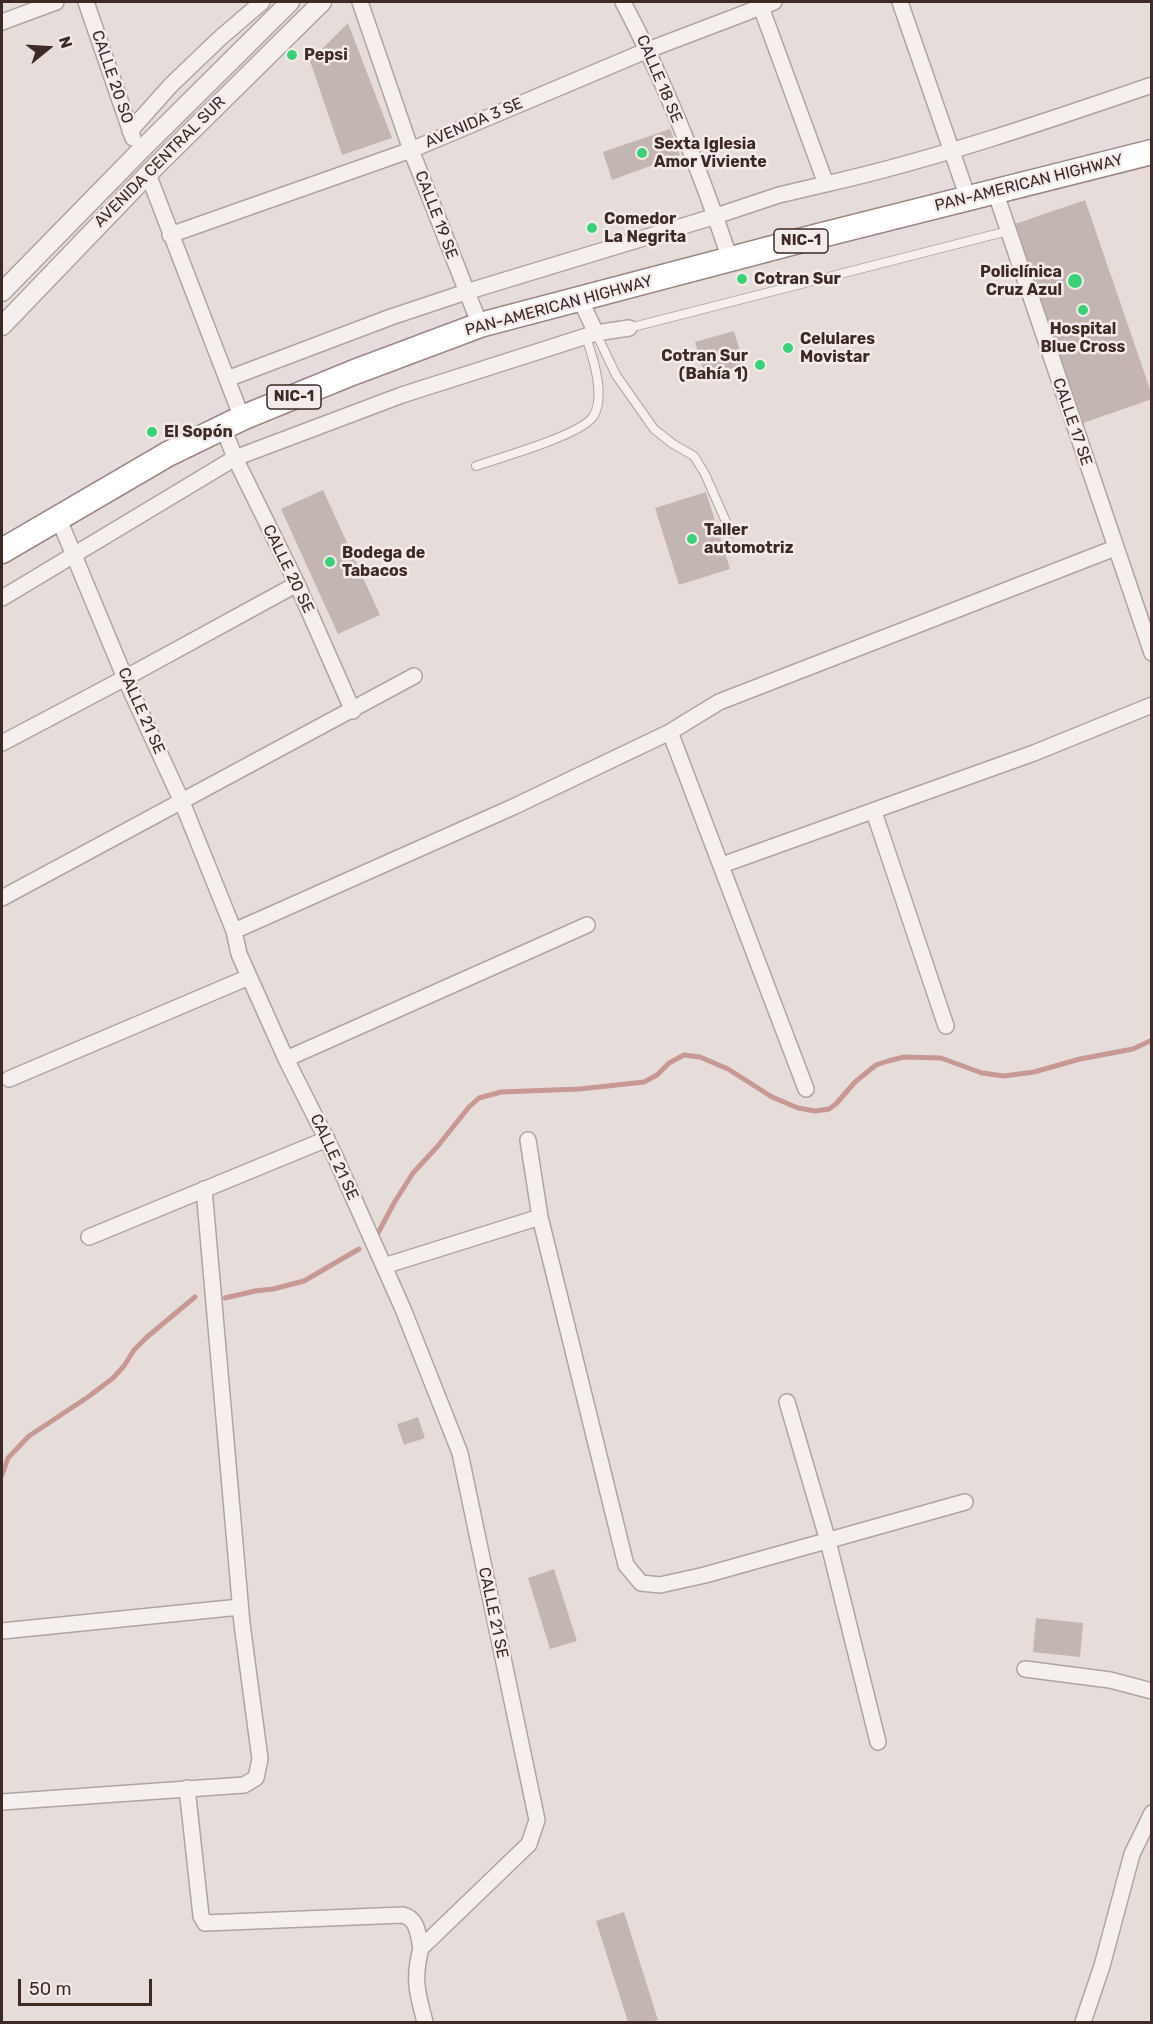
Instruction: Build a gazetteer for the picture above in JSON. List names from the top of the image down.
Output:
{
  "streets": {
    "highway": ["PAN-AMERICAN HIGHWAY", "NIC-1"],
    "street": [
      "CALLE 20 SO",
      "CALLE 18 SE",
      "AVENIDA 3 SE",
      "AVENIDA CENTRAL SUR",
      "CALLE 19 SE",
      "CALLE 17 SE",
      "CALLE 20 SE",
      "CALLE 21 SE"
    ]
  },
  "crossings": [
    ["CALLE 20 SO", "AVENIDA CENTRAL SUR"],
    ["CALLE 18 SE", "AVENIDA 3 SE"],
    ["CALLE 18 SE", "PAN-AMERICAN HIGHWAY"],
    ["AVENIDA 3 SE", "CALLE 19 SE"],
    ["AVENIDA 3 SE", "CALLE 20 SE"],
    ["AVENIDA CENTRAL SUR", "CALLE 20 SE"],
    ["PAN-AMERICAN HIGHWAY", "CALLE 19 SE"],
    ["PAN-AMERICAN HIGHWAY", "CALLE 17 SE"],
    ["PAN-AMERICAN HIGHWAY", "CALLE 20 SE"],
    ["PAN-AMERICAN HIGHWAY", "CALLE 21 SE"]
  ],
  "places": [
    "Pepsi",
    "Sexta Iglesia Amor Viviente",
    "Comedor La Negrita",
    "Cotran Sur",
    "Policlínica Cruz Azul",
    "Hospital Blue Cross",
    "Celulares Movistar",
    "Cotran Sur (Bahía 1)",
    "El Sopón",
    "Taller automotriz",
    "Bodega de Tabacos"
  ],
  "scale_bar": "50 m",
  "north": "right"
}
